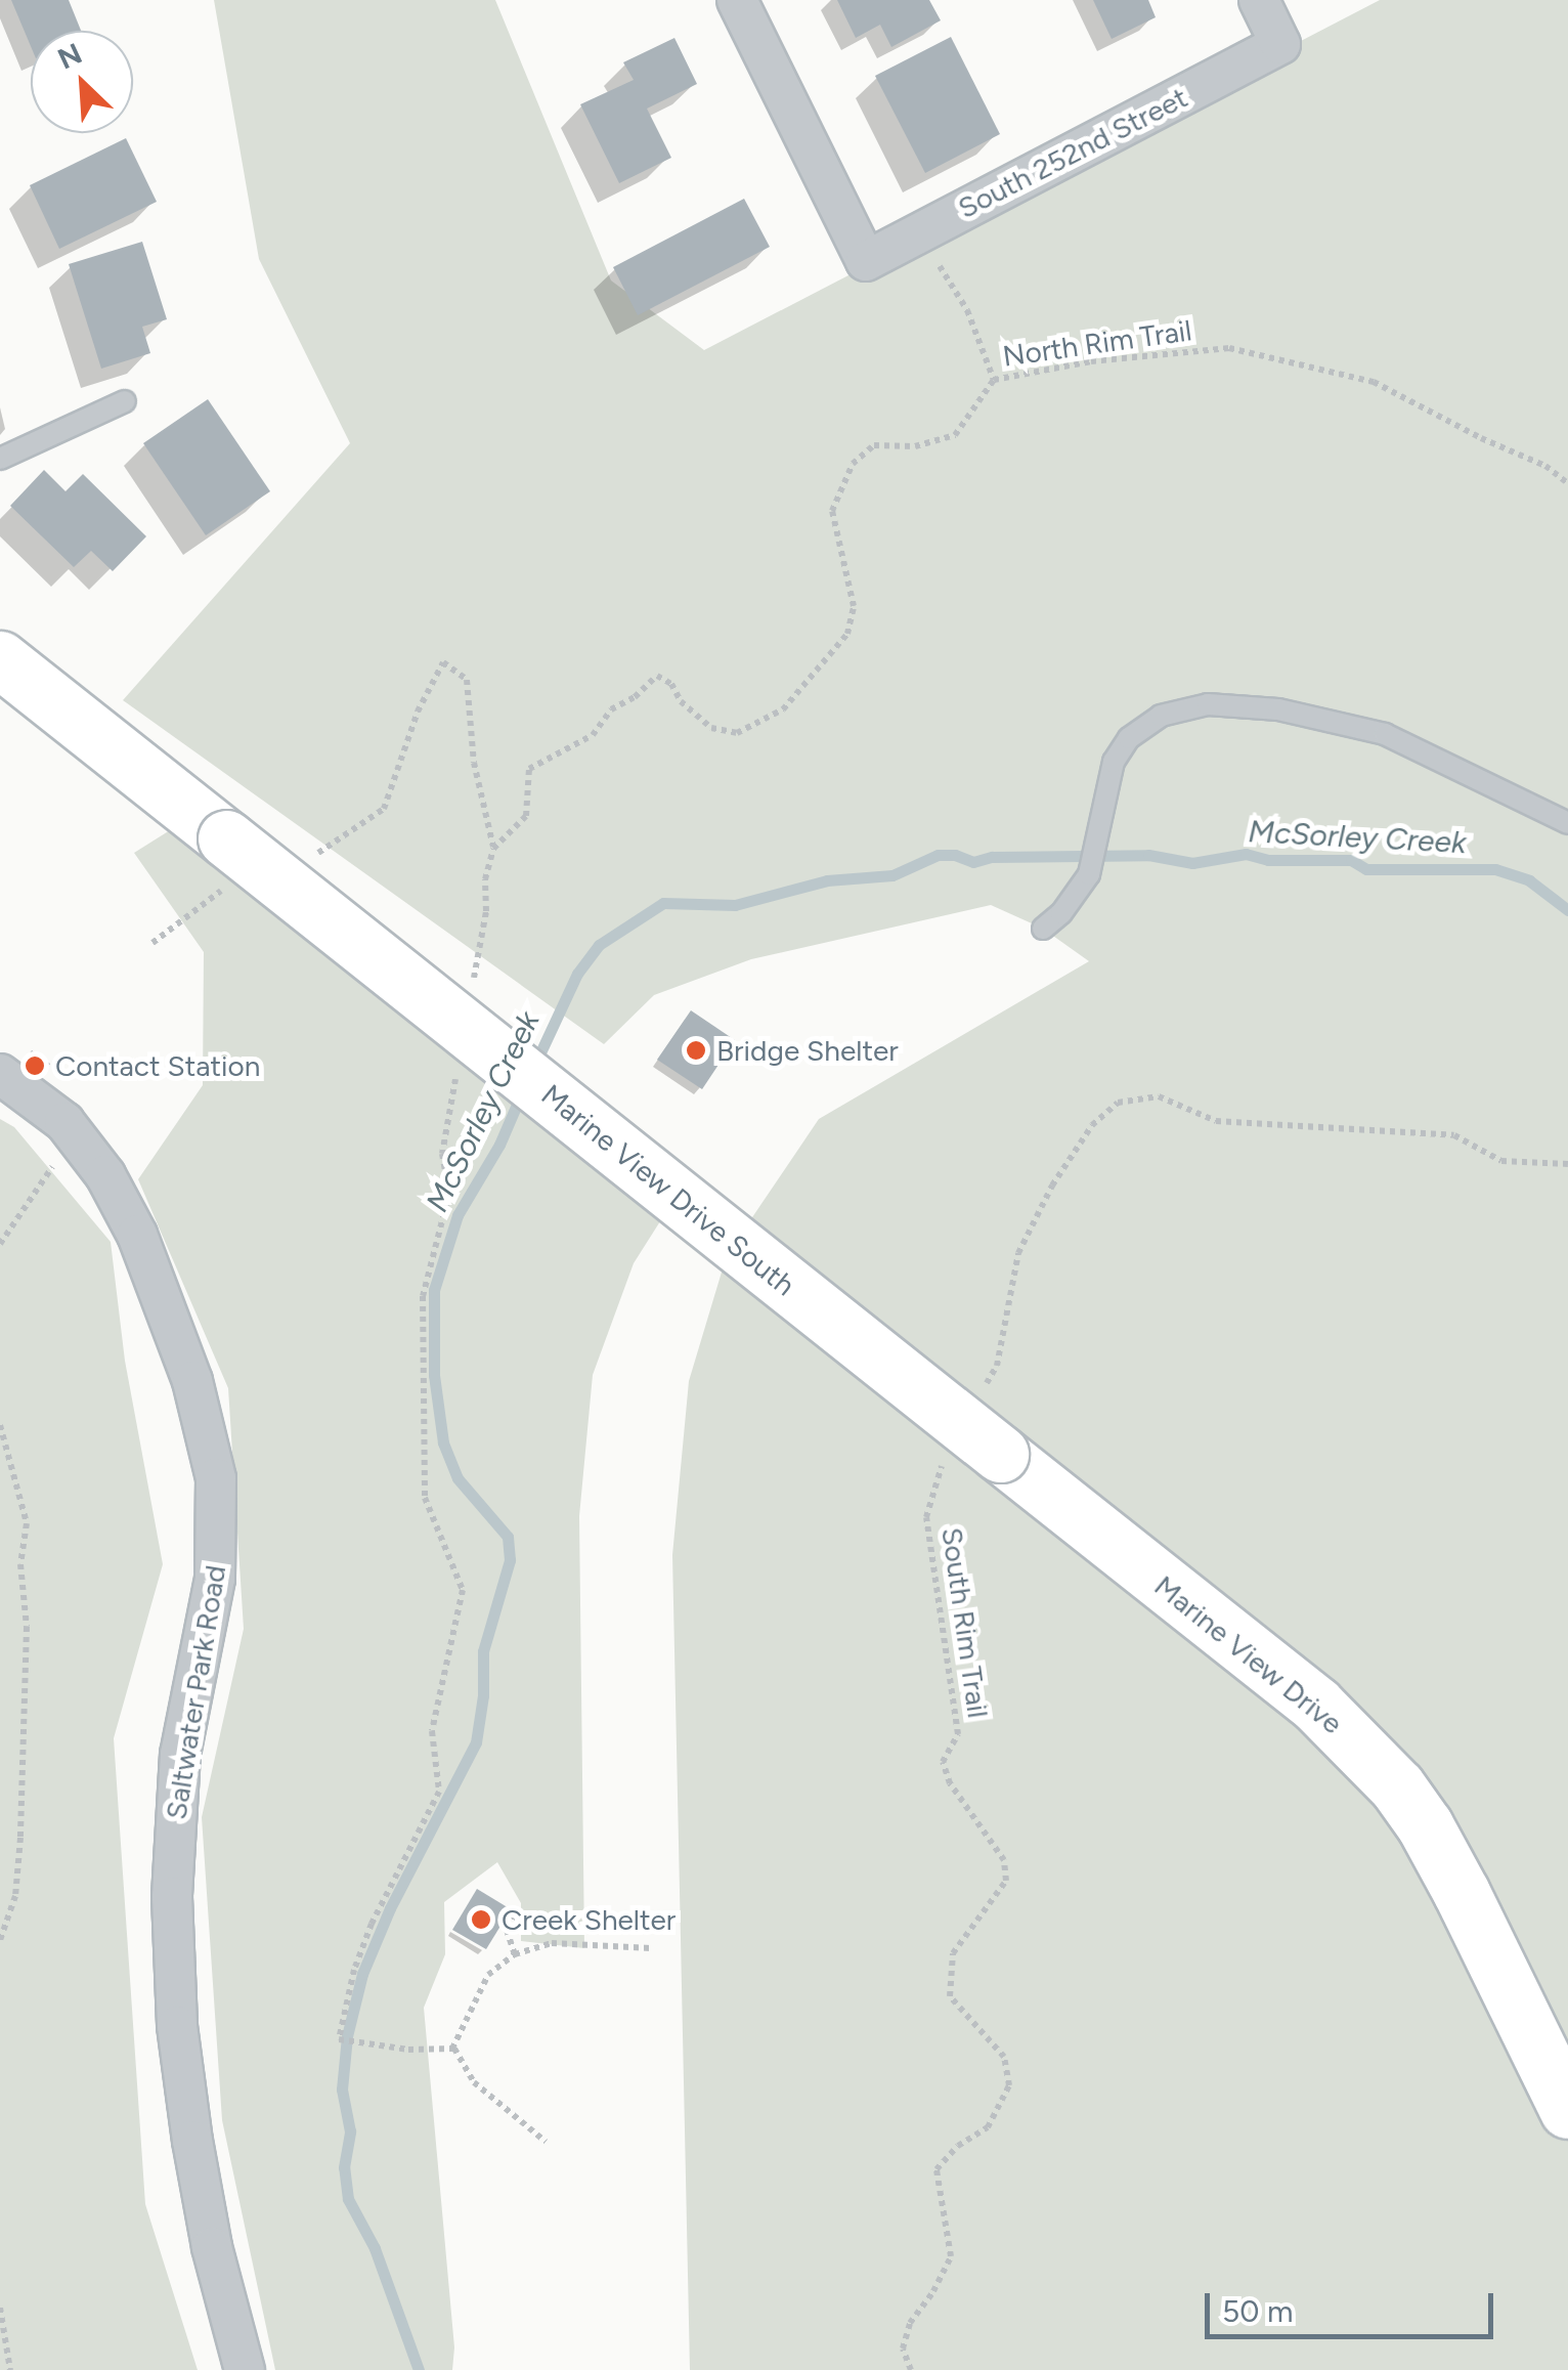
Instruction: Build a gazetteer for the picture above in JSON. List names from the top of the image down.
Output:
{
  "streets": {
    "main road": ["Marine View Drive South", "Marine View Drive"],
    "street": ["South 252nd Street", "Saltwater Park Road"],
    "path": ["North Rim Trail", "South Rim Trail"]
  },
  "crossings": [
    ["Marine View Drive South", "South Rim Trail"],
    ["Marine View Drive South", "Marine View Drive"],
    ["South Rim Trail", "Marine View Drive"]
  ],
  "water": ["McSorley Creek"],
  "places": ["Bridge Shelter", "Contact Station", "Creek Shelter"],
  "scale_bar": "50 m",
  "north": "top left"
}
